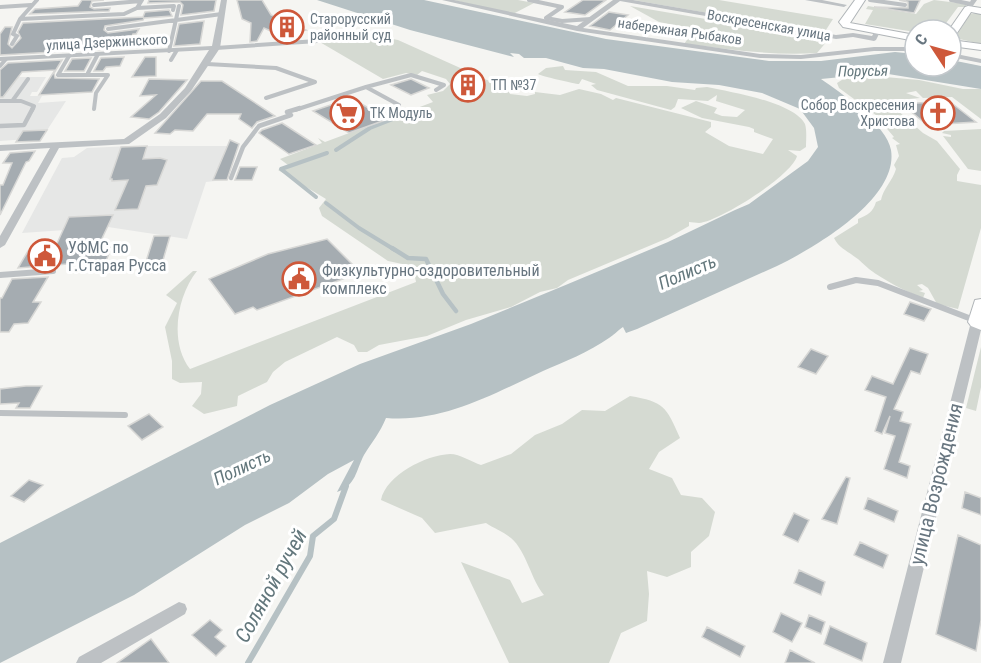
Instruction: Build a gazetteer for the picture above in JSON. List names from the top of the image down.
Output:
{
  "streets": {
    "main road": ["Воскресенская улица"],
    "street": ["набережная Рыбаков", "улица Дзержинского", "улица Возрождения"]
  },
  "water": ["Порусья", "Полисть", "Соляной ручей"],
  "places": {
    "building": ["Старорусский районный суд", "ТП №37"],
    "supermarket": ["ТК Модуль"],
    "church": ["Собор Воскресения Христова"],
    "public building": ["УФМС по г.Старая Русса", "Физкультурно-оздоровительный комплекс"]
  },
  "north": "top left"
}
